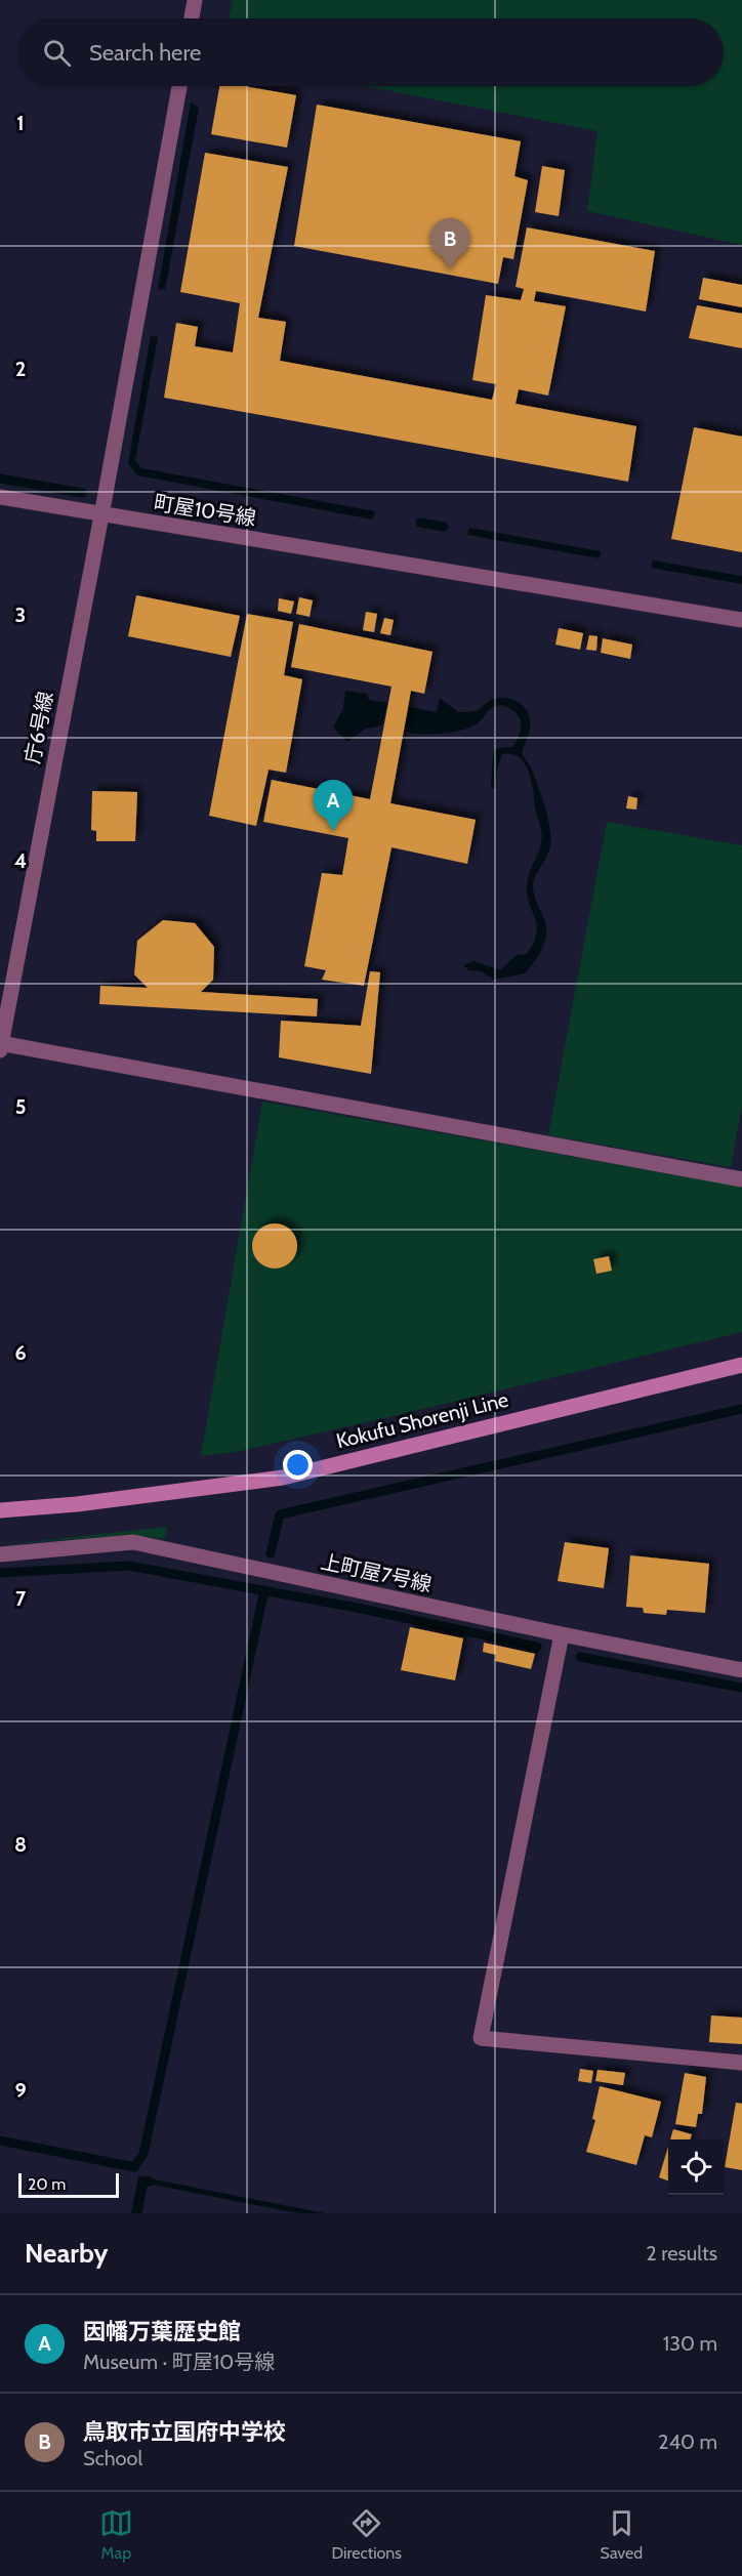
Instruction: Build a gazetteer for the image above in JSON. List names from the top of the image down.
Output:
{
  "streets": {
    "main road": ["Kokufu Shorenji Line"],
    "street": ["町屋10号線", "庁6号線", "上町屋7号線"]
  },
  "crossings": [
    ["町屋10号線", "庁6号線"]
  ],
  "scale_bar": "20 m",
  "page": {
    "search": "Search here",
    "pins": ["B", "A"],
    "scale": "20 m",
    "heading": ["Nearby", "2 results"],
    "list": [
      {
        "mark": "A",
        "name": "因幡万葉歴史館",
        "note": "Museum · 町屋10号線",
        "value": "130 m"
      },
      {
        "mark": "B",
        "name": "鳥取市立国府中学校",
        "note": "School",
        "value": "240 m"
      }
    ],
    "nav": ["Map", "Directions", "Saved"]
  },
  "grid": {
    "rows": [
      "1",
      "2",
      "3",
      "4",
      "5",
      "6",
      "7",
      "8",
      "9"
    ]
  }
}
